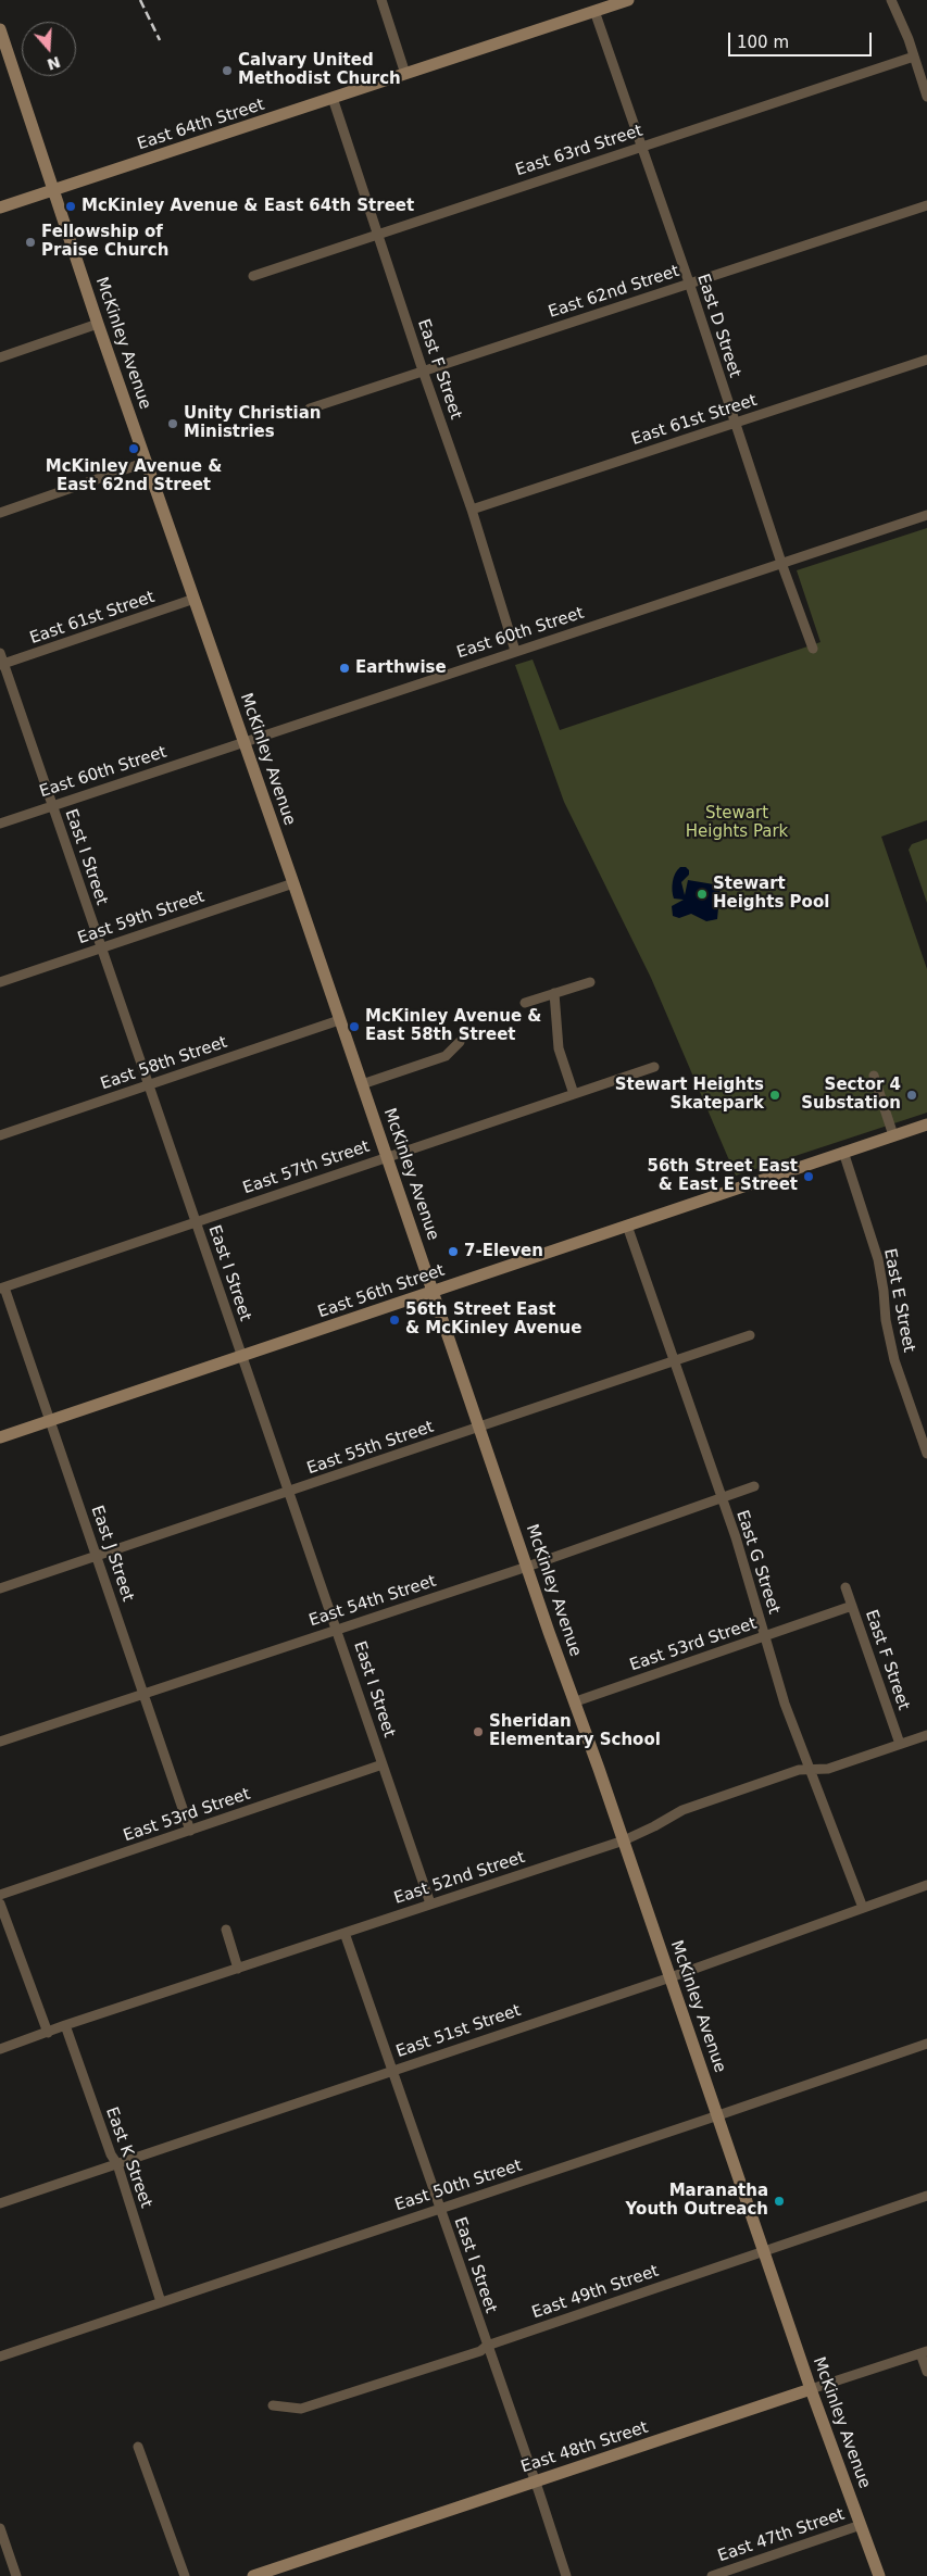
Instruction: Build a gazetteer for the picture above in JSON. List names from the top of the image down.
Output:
{
  "streets": {
    "main road": [
      "East 64th Street",
      "McKinley Avenue",
      "East 56th Street",
      "East 48th Street"
    ],
    "street": [
      "East 63rd Street",
      "East 62nd Street",
      "East D Street",
      "East F Street",
      "East 61st Street",
      "East 60th Street",
      "East I Street",
      "East 59th Street",
      "East 58th Street",
      "East 57th Street",
      "East E Street",
      "East 55th Street",
      "East J Street",
      "East G Street",
      "East 54th Street",
      "East 53rd Street",
      "East 52nd Street",
      "East 51st Street",
      "East K Street",
      "East 50th Street",
      "East 49th Street",
      "East 47th Street"
    ]
  },
  "crossings": [
    ["East 64th Street", "East D Street"],
    ["East 64th Street", "McKinley Avenue"],
    ["East 64th Street", "East F Street"],
    ["East 63rd Street", "East D Street"],
    ["East 63rd Street", "East F Street"],
    ["East 62nd Street", "East D Street"],
    ["East 62nd Street", "East F Street"],
    ["East D Street", "East 61st Street"],
    ["East D Street", "East 60th Street"],
    ["McKinley Avenue", "East 61st Street"],
    ["McKinley Avenue", "East 60th Street"],
    ["McKinley Avenue", "East 59th Street"],
    ["McKinley Avenue", "East 58th Street"],
    ["McKinley Avenue", "East 57th Street"],
    ["McKinley Avenue", "East 56th Street"],
    ["McKinley Avenue", "East 55th Street"],
    ["McKinley Avenue", "East 54th Street"],
    ["McKinley Avenue", "East 53rd Street"],
    ["McKinley Avenue", "East 52nd Street"],
    ["McKinley Avenue", "East 51st Street"],
    ["McKinley Avenue", "East 50th Street"],
    ["McKinley Avenue", "East 49th Street"],
    ["McKinley Avenue", "East 48th Street"],
    ["McKinley Avenue", "East 47th Street"],
    ["East F Street", "East 61st Street"],
    ["East F Street", "East 60th Street"],
    ["East F Street", "East 53rd Street"],
    ["East F Street", "East 52nd Street"],
    ["East 61st Street", "East I Street"],
    ["East 60th Street", "East I Street"],
    ["East I Street", "East 59th Street"],
    ["East I Street", "East 58th Street"],
    ["East I Street", "East 57th Street"],
    ["East I Street", "East 56th Street"],
    ["East I Street", "East 55th Street"],
    ["East I Street", "East 54th Street"],
    ["East I Street", "East 53rd Street"],
    ["East I Street", "East 52nd Street"],
    ["East I Street", "East 51st Street"],
    ["East I Street", "East 50th Street"],
    ["East I Street", "East 49th Street"],
    ["East I Street", "East 48th Street"],
    ["East 57th Street", "East J Street"],
    ["East 56th Street", "East E Street"],
    ["East 56th Street", "East J Street"],
    ["East 56th Street", "East G Street"],
    ["East 55th Street", "East J Street"],
    ["East 55th Street", "East G Street"],
    ["East J Street", "East 54th Street"],
    ["East J Street", "East 53rd Street"],
    ["East G Street", "East 54th Street"],
    ["East G Street", "East 53rd Street"],
    ["East G Street", "East 52nd Street"],
    ["East G Street", "East 51st Street"],
    ["East 52nd Street", "East K Street"],
    ["East 51st Street", "East K Street"],
    ["East K Street", "East 50th Street"]
  ],
  "parks": ["Stewart Heights Park"],
  "places": [
    "Calvary United Methodist Church",
    "McKinley Avenue & East 64th Street",
    "Fellowship of Praise Church",
    "Unity Christian Ministries",
    "McKinley Avenue & East 62nd Street",
    "Earthwise",
    "Stewart Heights Pool",
    "McKinley Avenue & East 58th Street",
    "Stewart Heights Skatepark",
    "Sector 4 Substation",
    "56th Street East & East E Street",
    "7-Eleven",
    "56th Street East & McKinley Avenue",
    "Sheridan Elementary School",
    "Maranatha Youth Outreach"
  ],
  "scale_bar": "100 m",
  "north": "bottom"
}
